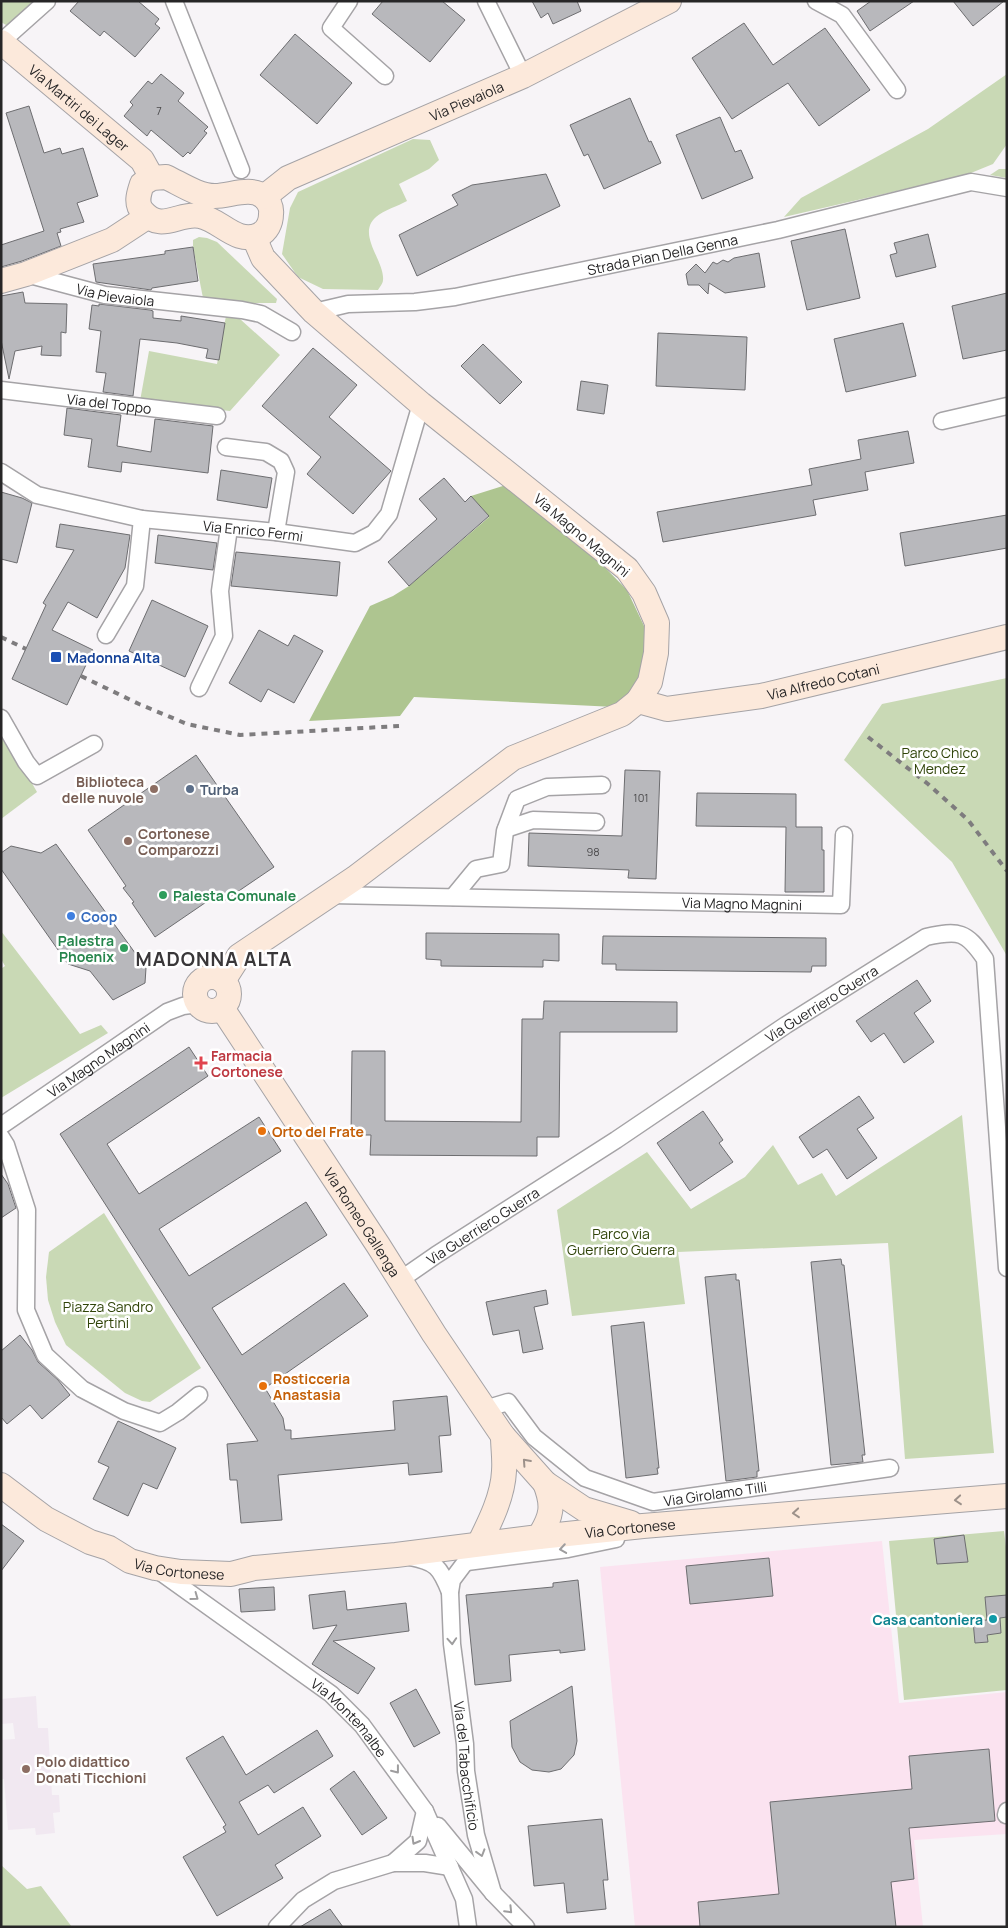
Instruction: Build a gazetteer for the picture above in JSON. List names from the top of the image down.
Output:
{
  "streets": {
    "street": [
      "Via Pievaiola",
      "Via Martiri dei Lager",
      "Strada Pian Della Genna",
      "Via del Toppo",
      "Via Enrico Fermi",
      "Via Magno Magnini",
      "Via Alfredo Cotani",
      "Via Guerriero Guerra",
      "Via Romeo Gallenga",
      "Via Girolamo Tilli",
      "Via Cortonese",
      "Via Montemalbe",
      "Via del Tabacchificio"
    ]
  },
  "crossings": [
    ["Strada Pian Della Genna", "Via Magno Magnini"],
    ["Via Enrico Fermi", "Via Magno Magnini"],
    ["Via Magno Magnini", "Via Alfredo Cotani"],
    ["Via Magno Magnini", "Via Romeo Gallenga"],
    ["Via Guerriero Guerra", "Via Romeo Gallenga"],
    ["Via Romeo Gallenga", "Via Girolamo Tilli"],
    ["Via Romeo Gallenga", "Via Cortonese"],
    ["Via Cortonese", "Via Montemalbe"],
    ["Via Cortonese", "Via del Tabacchificio"]
  ],
  "one_way": ["Via Montemalbe", "Via del Tabacchificio"],
  "districts": ["MADONNA ALTA"],
  "parks": ["Parco Chico Mendez", "Parco via Guerriero Guerra", "Piazza Sandro Pertini"],
  "places": {
    "transit": ["Madonna Alta"],
    "other": [
      "Biblioteca delle nuvole",
      "Turba",
      "Cortonese Comparozzi",
      "Palesta Comunale",
      "Coop",
      "Palestra Phoenix",
      "Orto del Frate",
      "Rosticceria Anastasia",
      "Casa cantoniera",
      "Polo didattico Donati Ticchioni"
    ],
    "health": ["Farmacia Cortonese"]
  },
  "house_numbers": ["7", "101", "98"]
}
